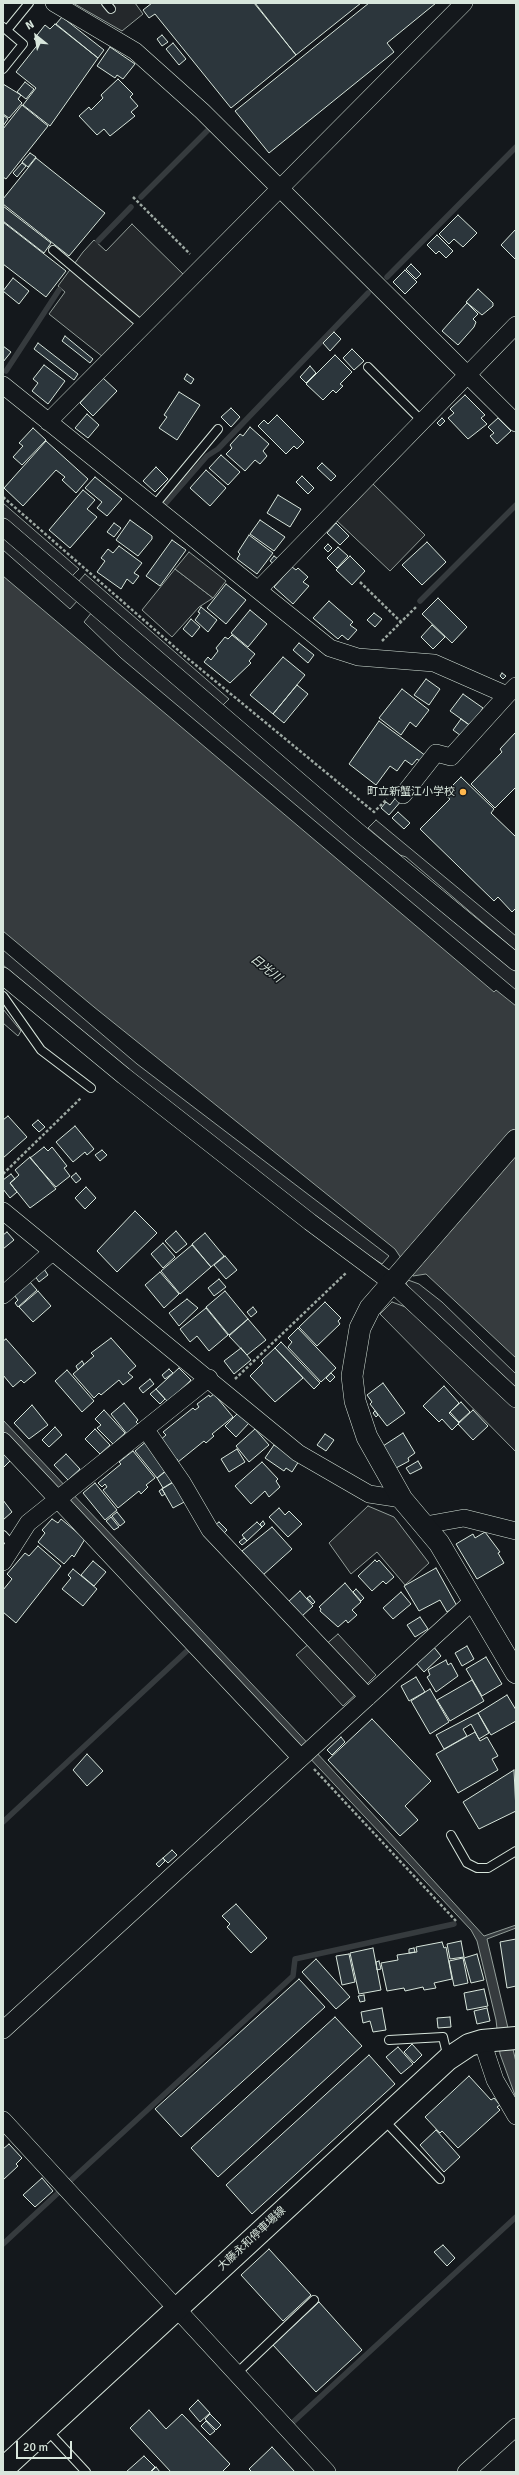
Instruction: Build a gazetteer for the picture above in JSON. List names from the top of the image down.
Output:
{
  "streets": {
    "main road": ["大藤永和停車場線"]
  },
  "water": ["日光川"],
  "places": ["町立新蟹江小学校"],
  "scale_bar": "20 m",
  "north": "top left"
}
